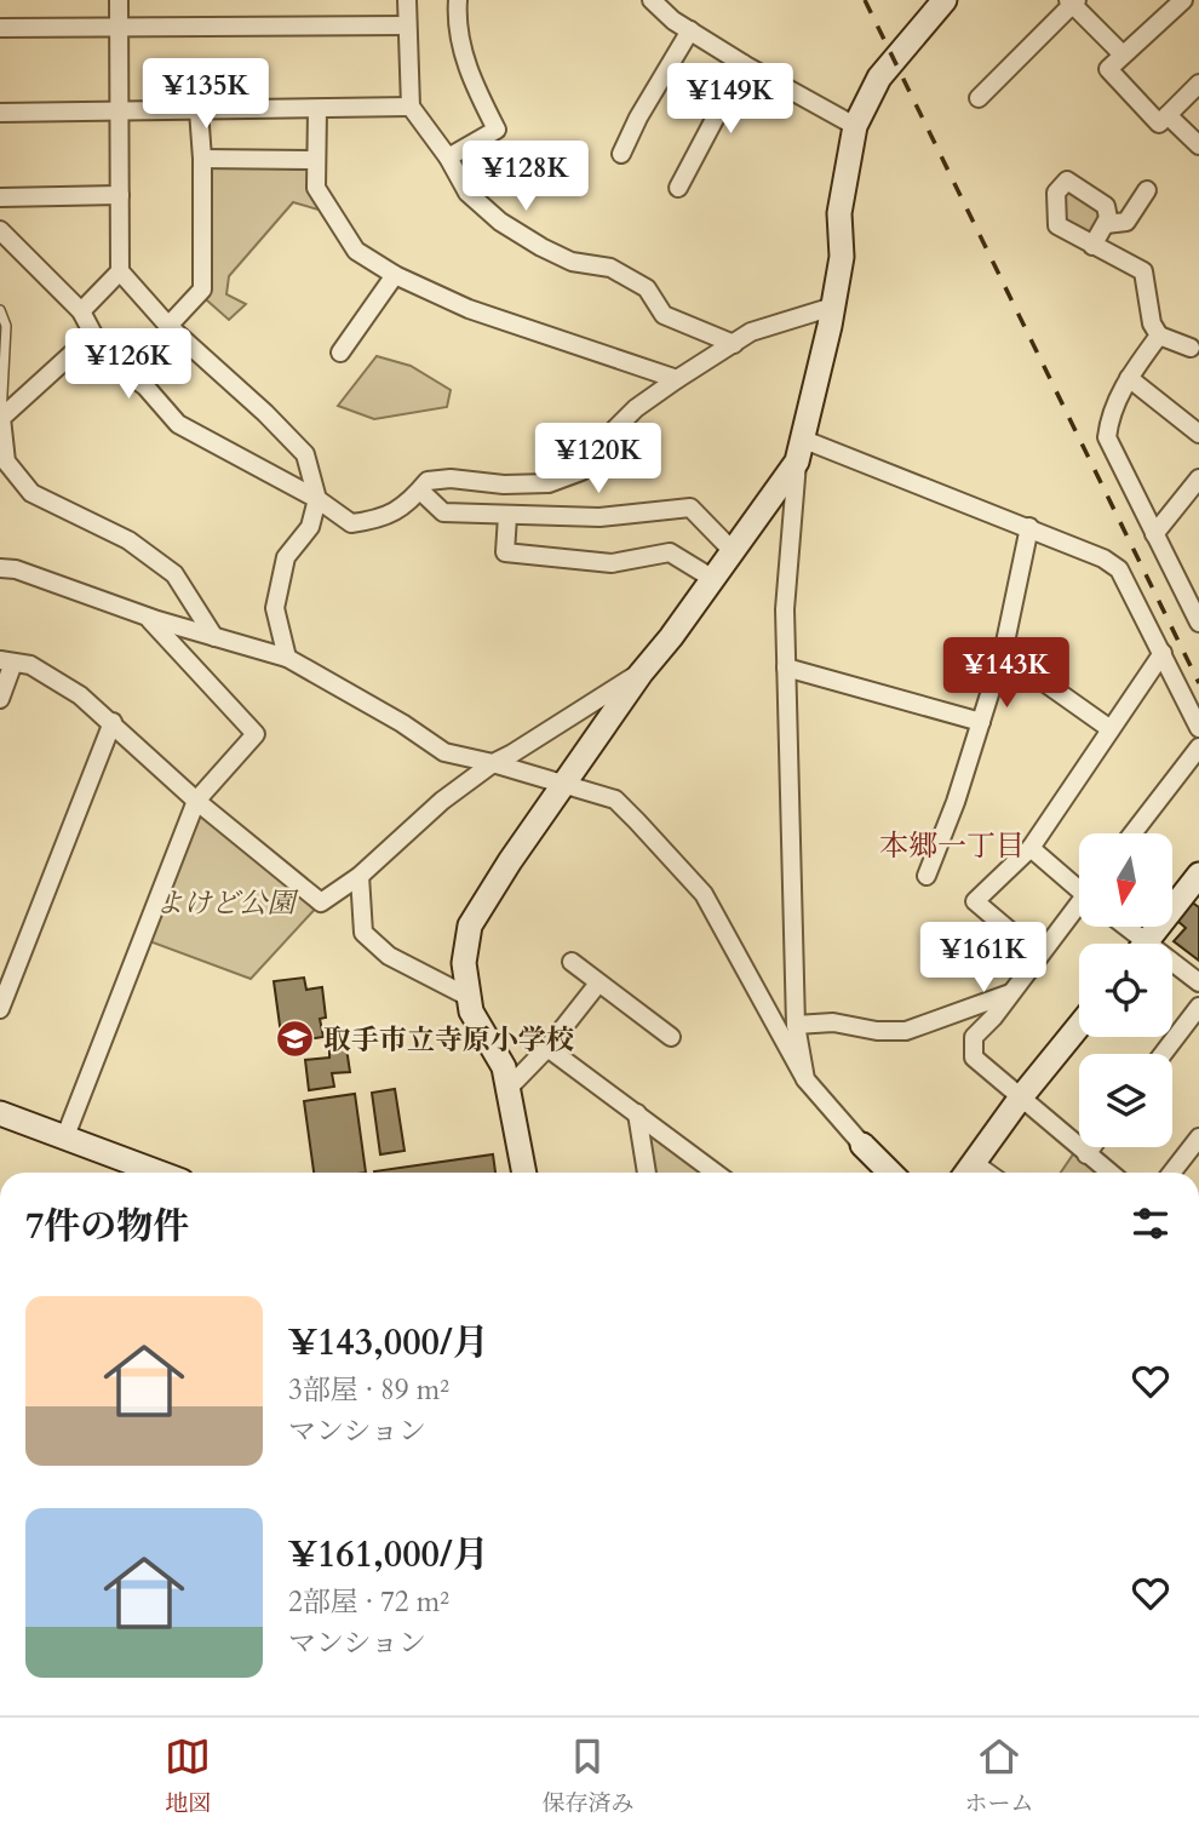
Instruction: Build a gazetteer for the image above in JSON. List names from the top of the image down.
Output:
{
  "districts": ["本郷一丁目"],
  "parks": ["よけど公園"],
  "places": {
    "school or university": ["取手市立寺原小学校"]
  },
  "north": "bottom",
  "page": {
    "price": [
      "¥135K",
      "¥149K",
      "¥128K",
      "¥126K",
      "¥120K",
      "¥143K",
      "¥161K"
    ],
    "heading": "7件の物件",
    "list": [
      {
        "name": "¥143,000/月",
        "note": "3部屋 · 89 m² · マンション"
      },
      {
        "name": "¥161,000/月",
        "note": "2部屋 · 72 m² · マンション"
      }
    ],
    "tabs": ["地図", "保存済み", "ホーム"]
  }
}
